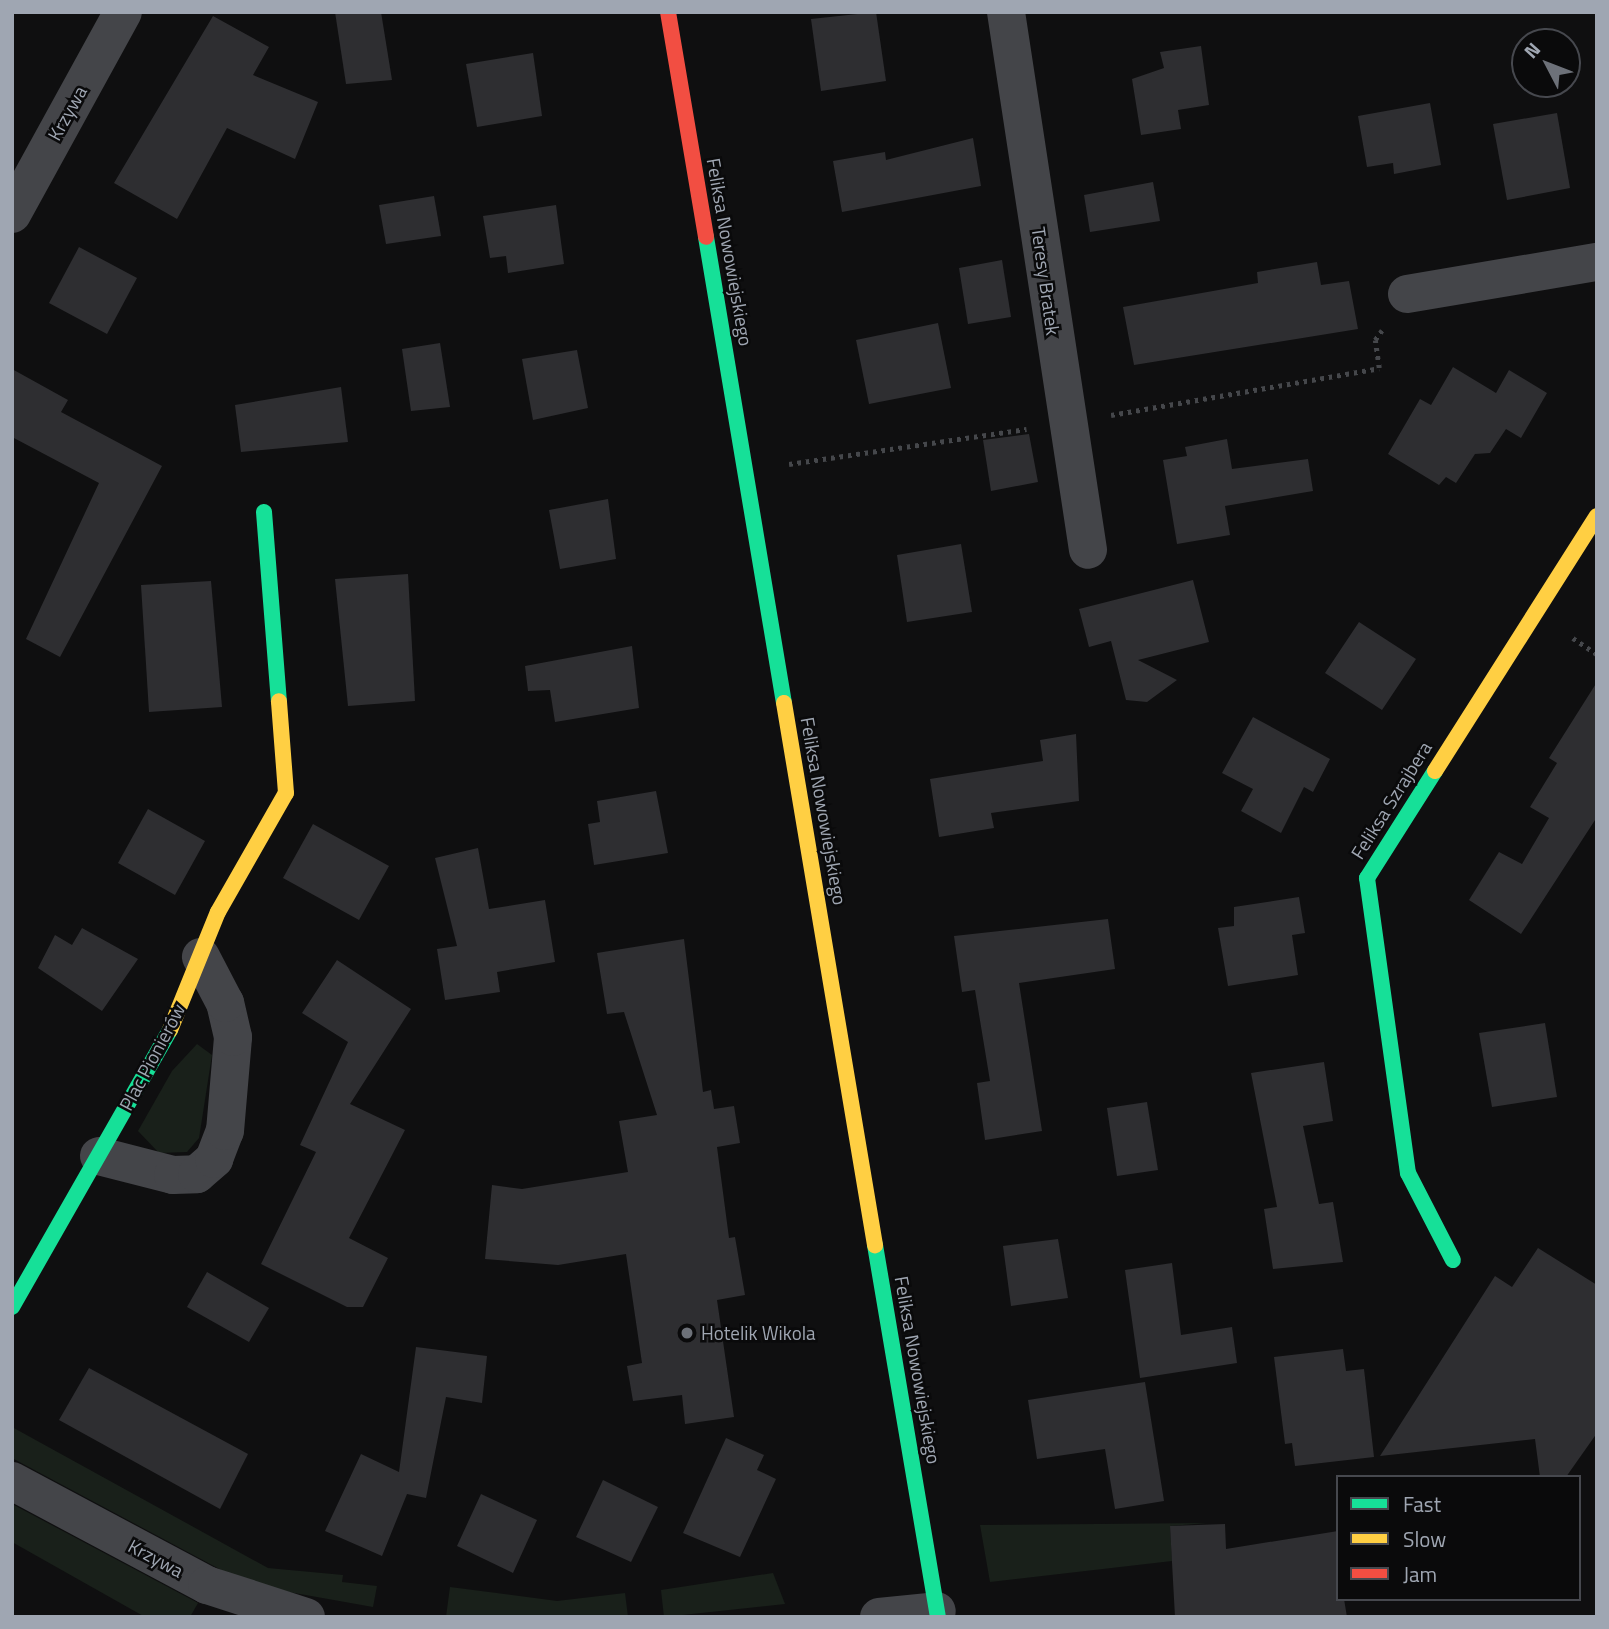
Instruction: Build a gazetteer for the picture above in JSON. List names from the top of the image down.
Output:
{
  "streets": {
    "street": [
      "Krzywa",
      "Feliksa Nowowiejskiego",
      "Teresy Bratek",
      "Feliksa Szrajbera",
      "Plac Pionierów"
    ]
  },
  "places": ["Hotelik Wikola"],
  "legend": ["Fast", "Slow", "Jam"],
  "north": "top left"
}
